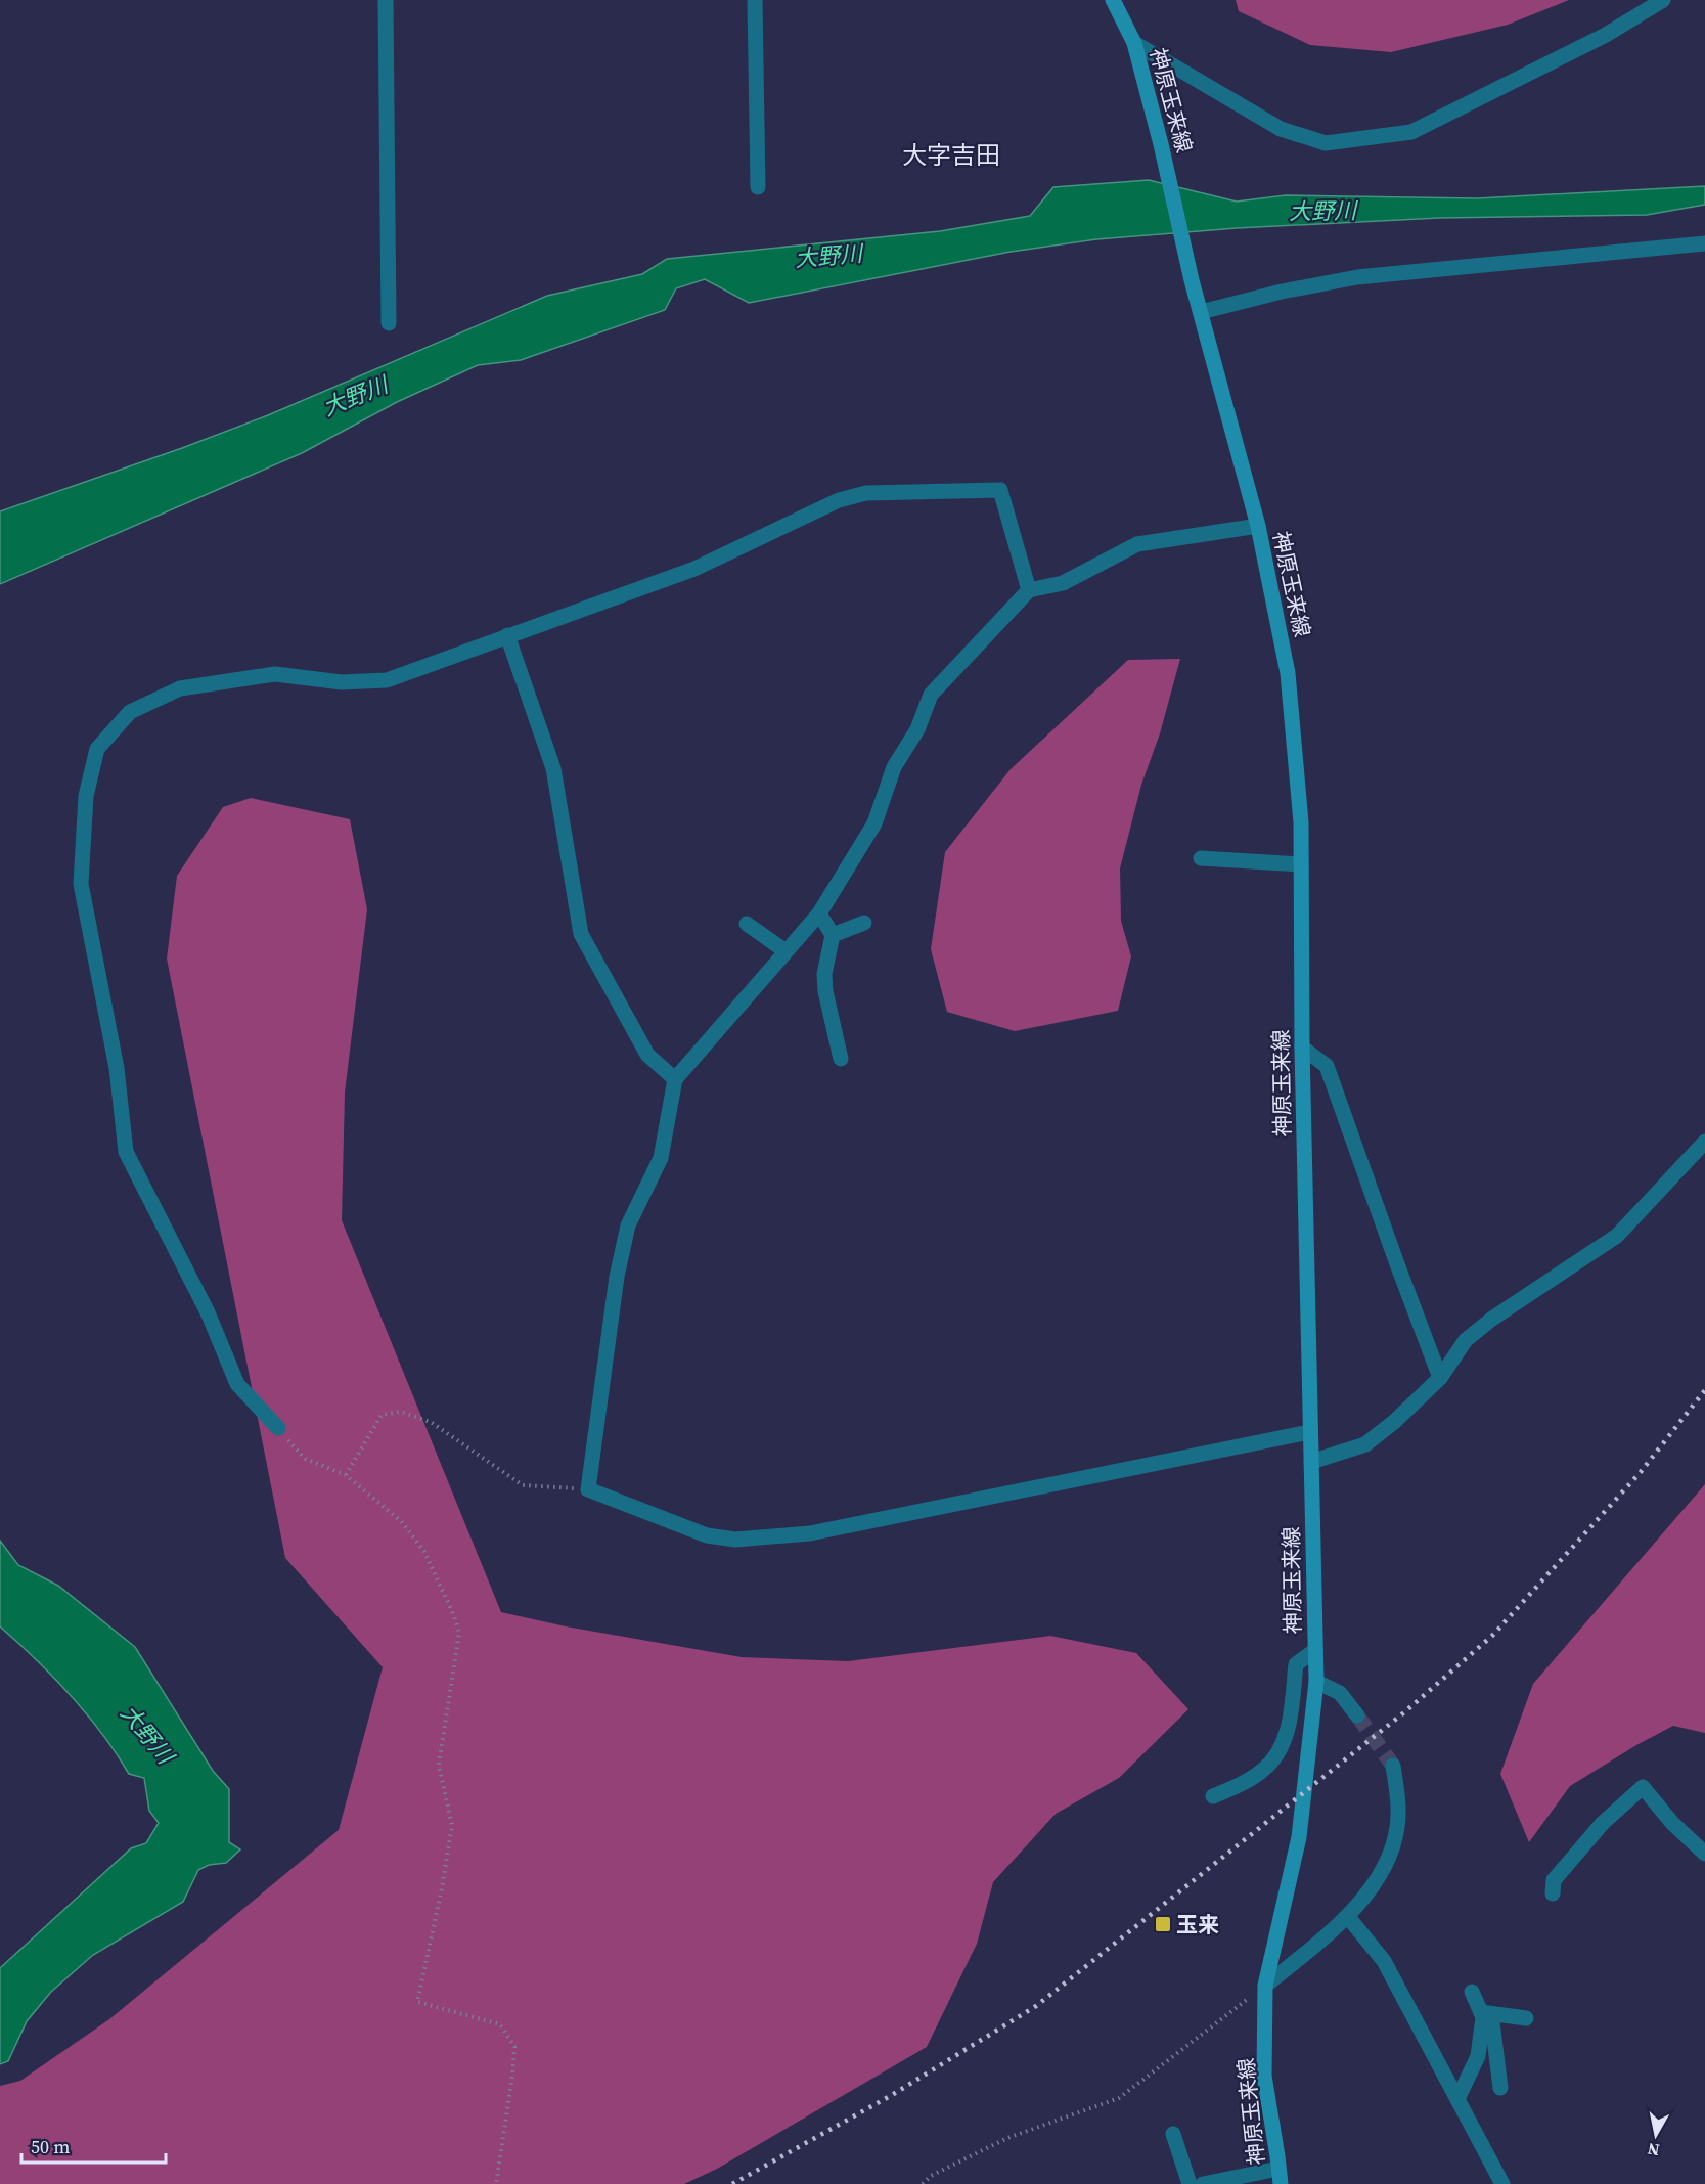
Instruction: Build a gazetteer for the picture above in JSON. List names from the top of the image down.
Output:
{
  "streets": {
    "main road": ["神原玉来線"]
  },
  "districts": ["大字吉田"],
  "water": ["大野川"],
  "places": {
    "transit": ["玉来"]
  },
  "scale_bar": "50 m",
  "north": "bottom"
}
